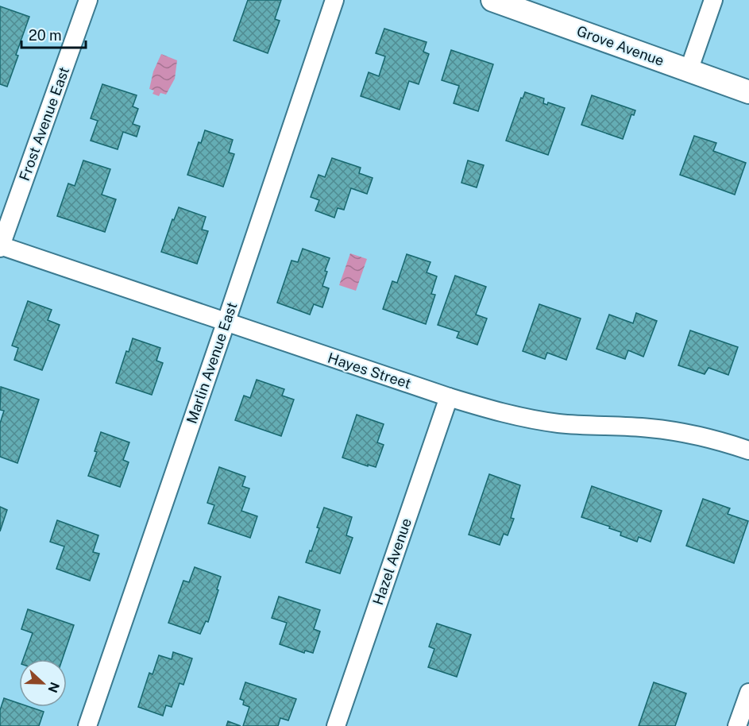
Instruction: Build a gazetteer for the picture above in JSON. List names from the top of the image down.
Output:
{
  "streets": {
    "street": [
      "Grove Avenue",
      "Frost Avenue East",
      "Marlin Avenue East",
      "Hayes Street",
      "Hazel Avenue"
    ]
  },
  "crossings": [
    ["Frost Avenue East", "Hayes Street"],
    ["Marlin Avenue East", "Hayes Street"],
    ["Hayes Street", "Hazel Avenue"]
  ],
  "scale_bar": "20 m",
  "north": "right"
}
